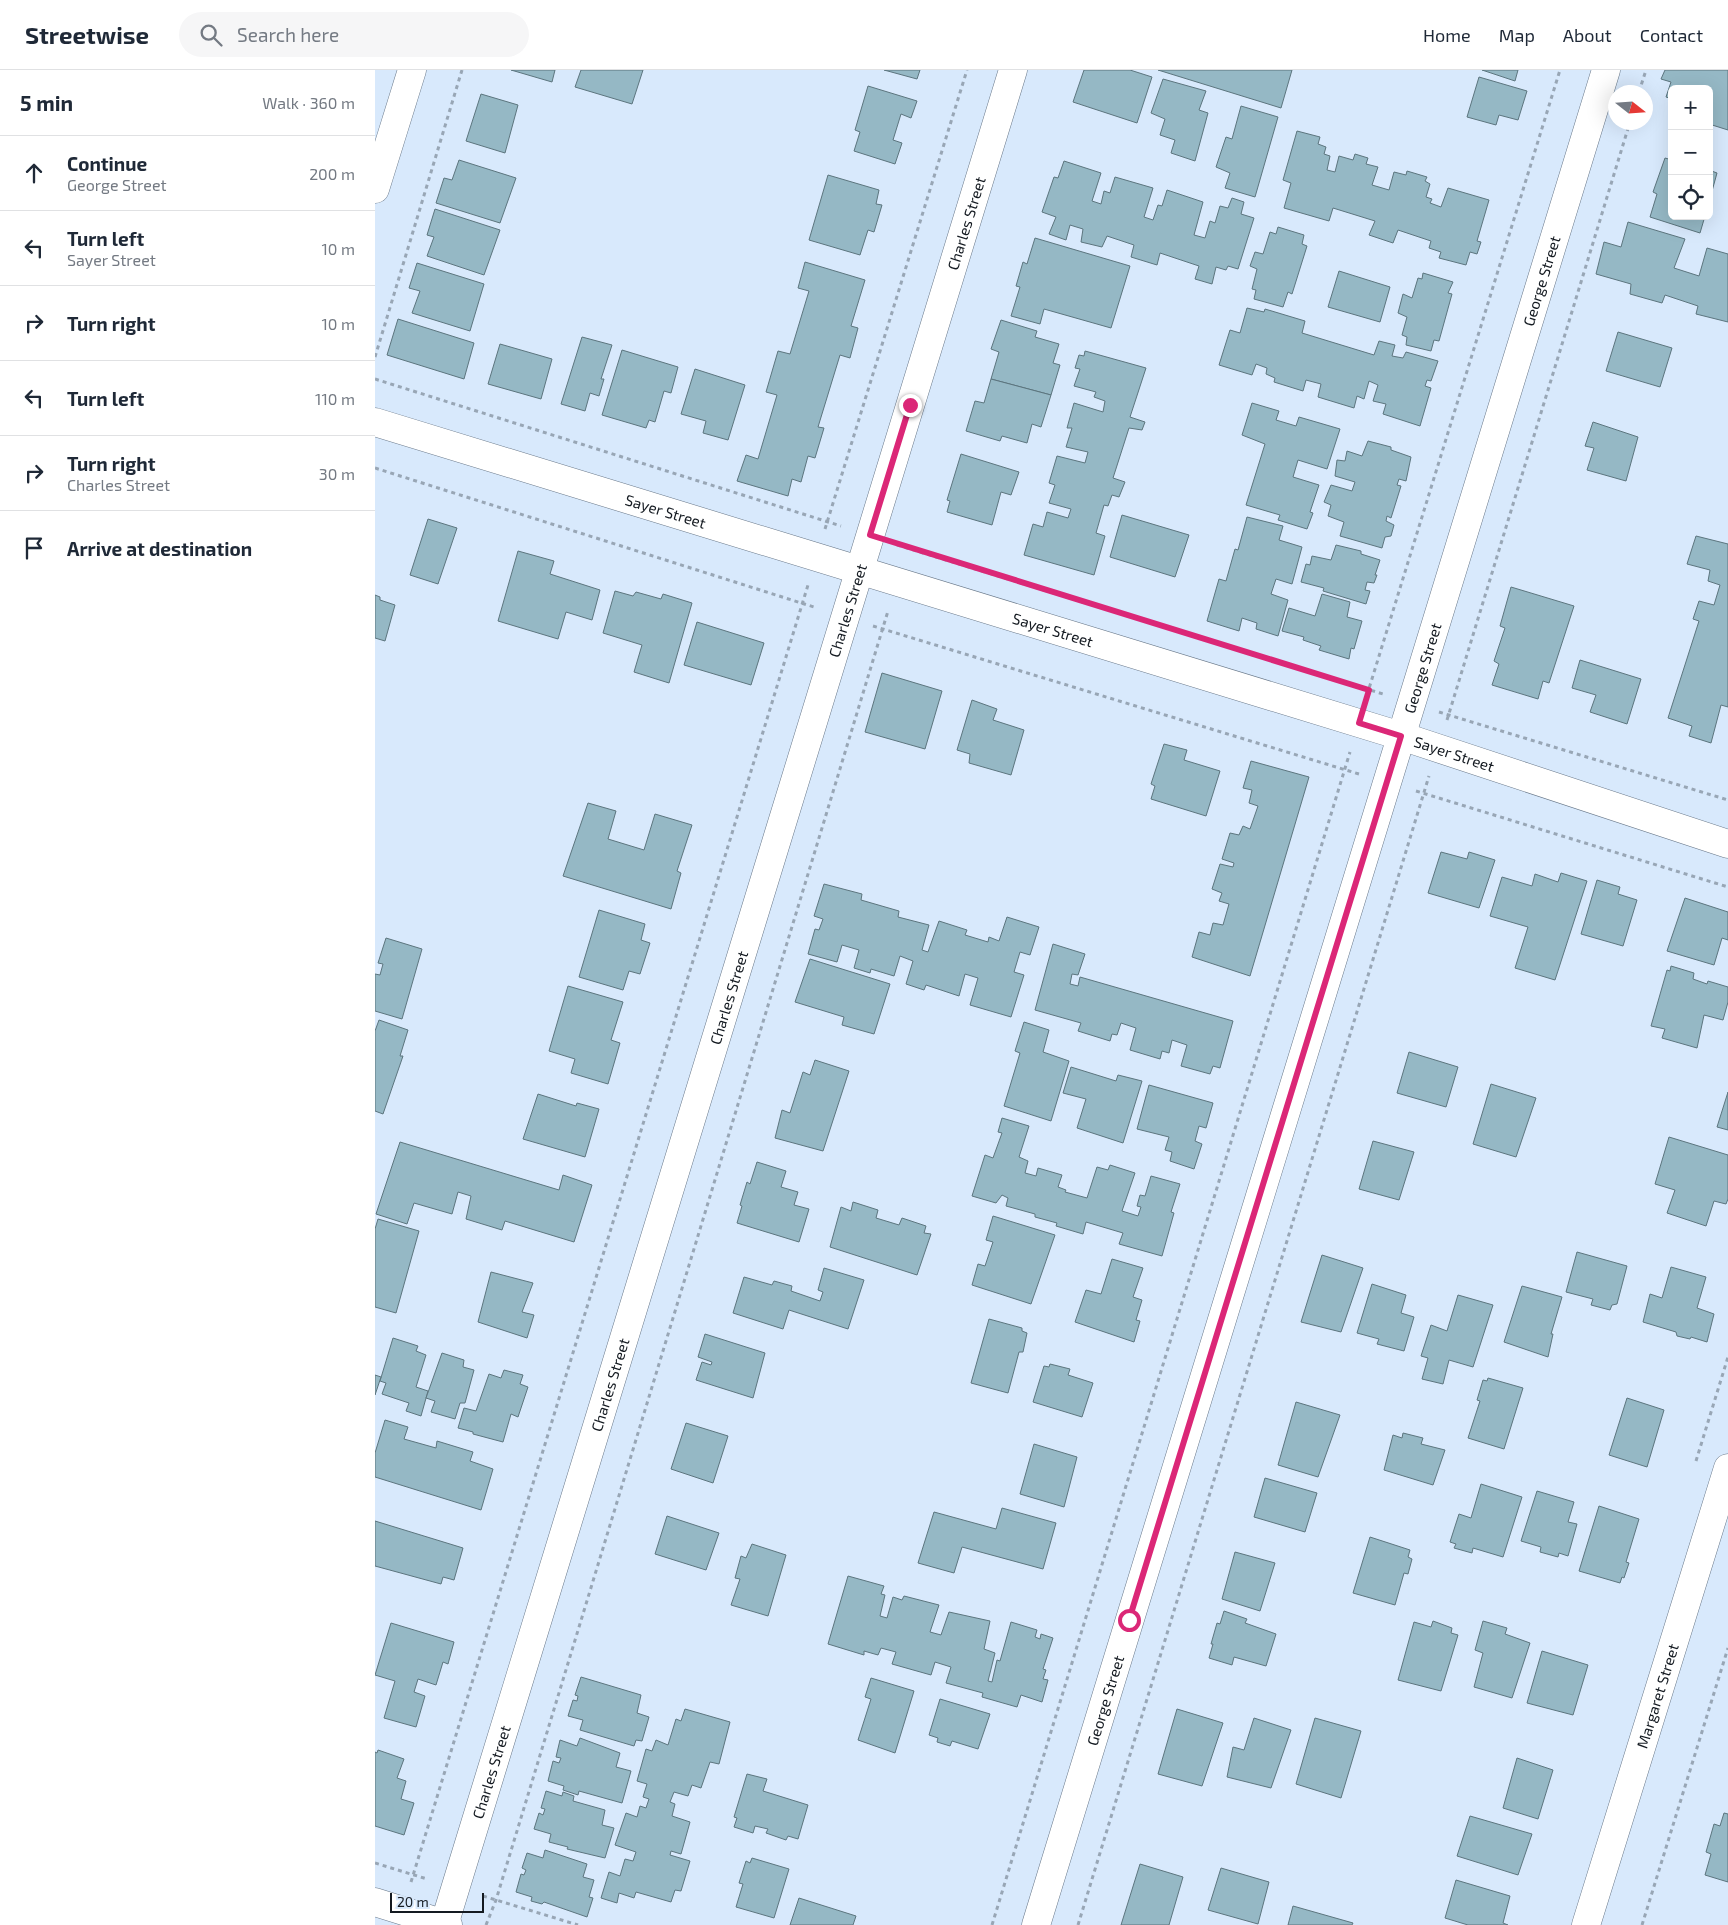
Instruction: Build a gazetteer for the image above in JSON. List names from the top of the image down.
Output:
{
  "streets": {
    "street": [
      "Charles Street",
      "George Street",
      "Sayer Street",
      "Margaret Street"
    ]
  },
  "crossings": [
    ["Charles Street", "Sayer Street"],
    ["George Street", "Sayer Street"]
  ],
  "scale_bar": "20 m",
  "north": "right",
  "page": {
    "header": "Streetwise",
    "search": "Search here",
    "nav": [
      "Home",
      "Map",
      "About",
      "Contact"
    ],
    "heading": ["5 min", "Walk · 360 m"],
    "map_buttons": ["+", "−"],
    "list": [
      ["Continue", "George Street", "200 m"],
      ["Turn left", "Sayer Street", "10 m"],
      ["Turn right", "10 m"],
      ["Turn left", "110 m"],
      ["Turn right", "Charles Street", "30 m"],
      "Arrive at destination"
    ],
    "scale": "20 m"
  }
}
